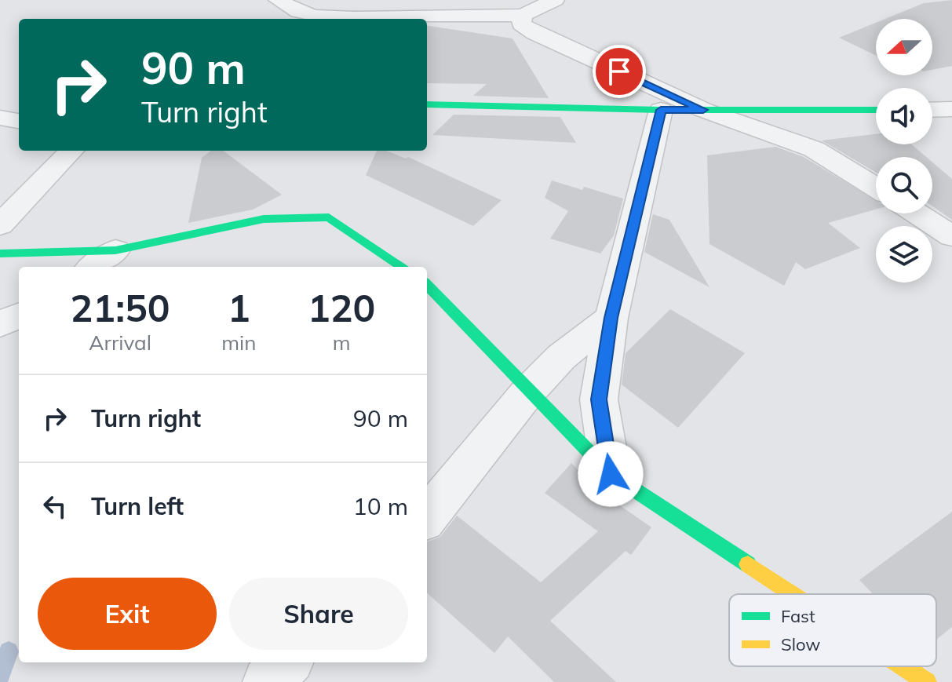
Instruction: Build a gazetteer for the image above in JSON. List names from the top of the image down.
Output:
{
  "legend": ["Fast", "Slow"],
  "north": "left",
  "page": {
    "turn": ["90 m", "Turn right"],
    "eta": [
      "21:50",
      "Arrival",
      "1",
      "min",
      "120",
      "m"
    ],
    "list": [
      {
        "name": "Turn right",
        "value": "90 m"
      },
      {
        "name": "Turn left",
        "value": "10 m"
      }
    ],
    "buttons": ["Exit", "Share"]
  }
}
